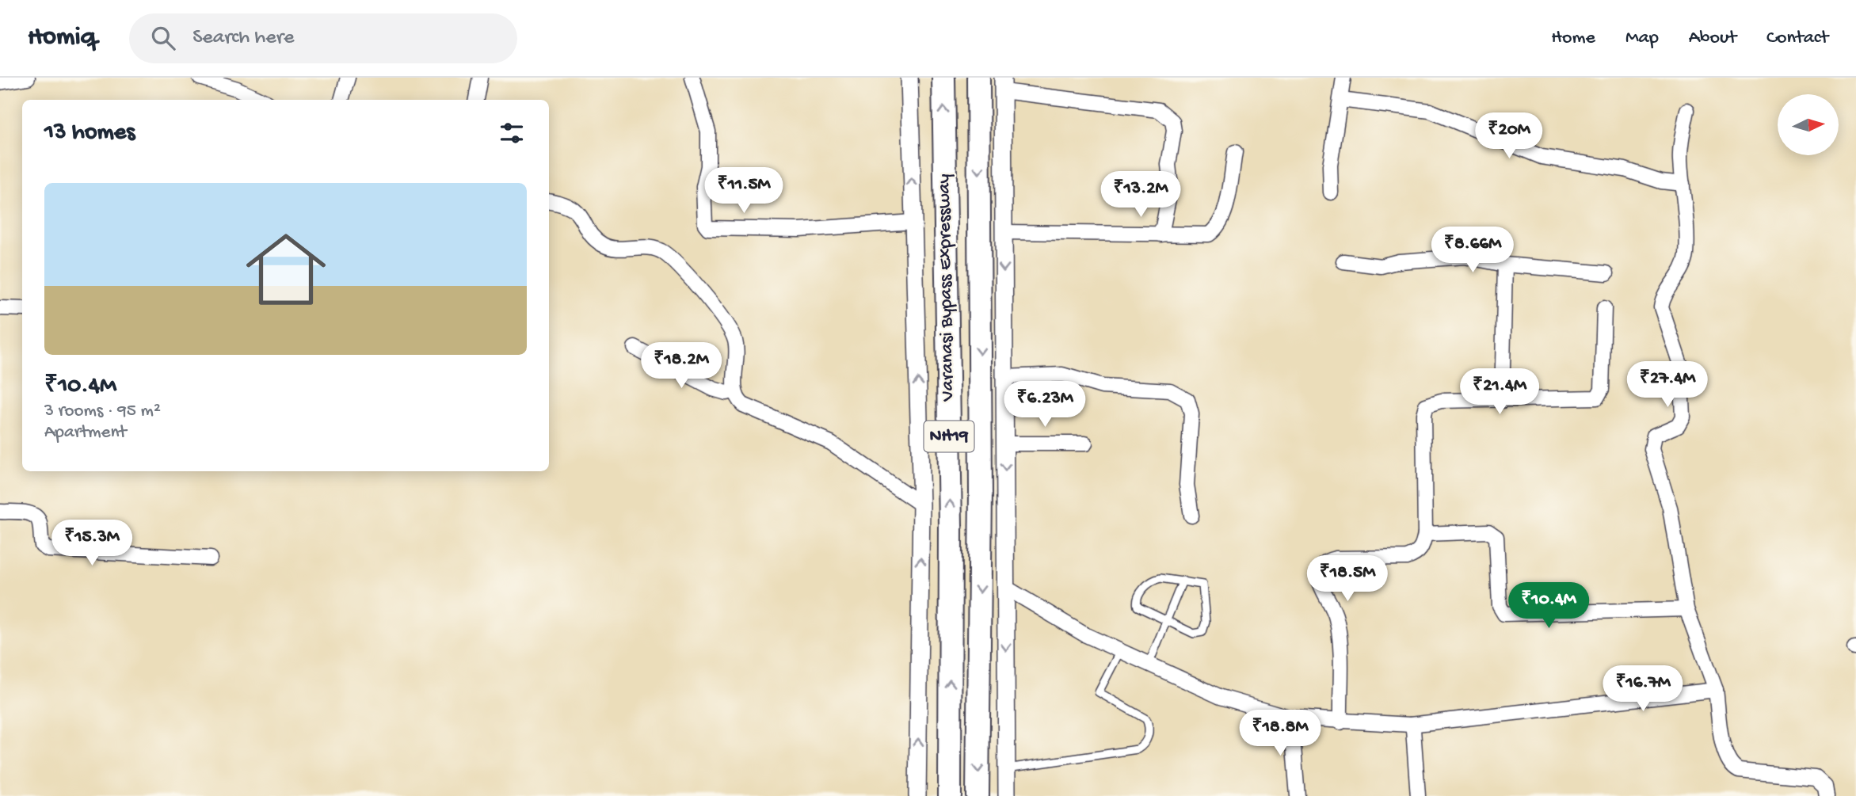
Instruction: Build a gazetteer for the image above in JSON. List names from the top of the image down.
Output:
{
  "streets": {
    "highway": ["Varanasi Bypass Expressway", "NH19"]
  },
  "north": "right",
  "page": {
    "header": "Homiq",
    "search": "Search here",
    "nav": [
      "Home",
      "Map",
      "About",
      "Contact"
    ],
    "heading": "13 homes",
    "price": [
      "₹20M",
      "₹11.5M",
      "₹13.2M",
      "₹8.66M",
      "₹18.2M",
      "₹27.4M",
      "₹21.4M",
      "₹6.23M",
      "₹15.3M",
      "₹18.5M",
      "₹10.4M",
      "₹16.7M",
      "₹18.8M"
    ],
    "list": [
      {
        "name": "₹10.4M",
        "note": "3 rooms · 95 m² · Apartment"
      }
    ]
  }
}
